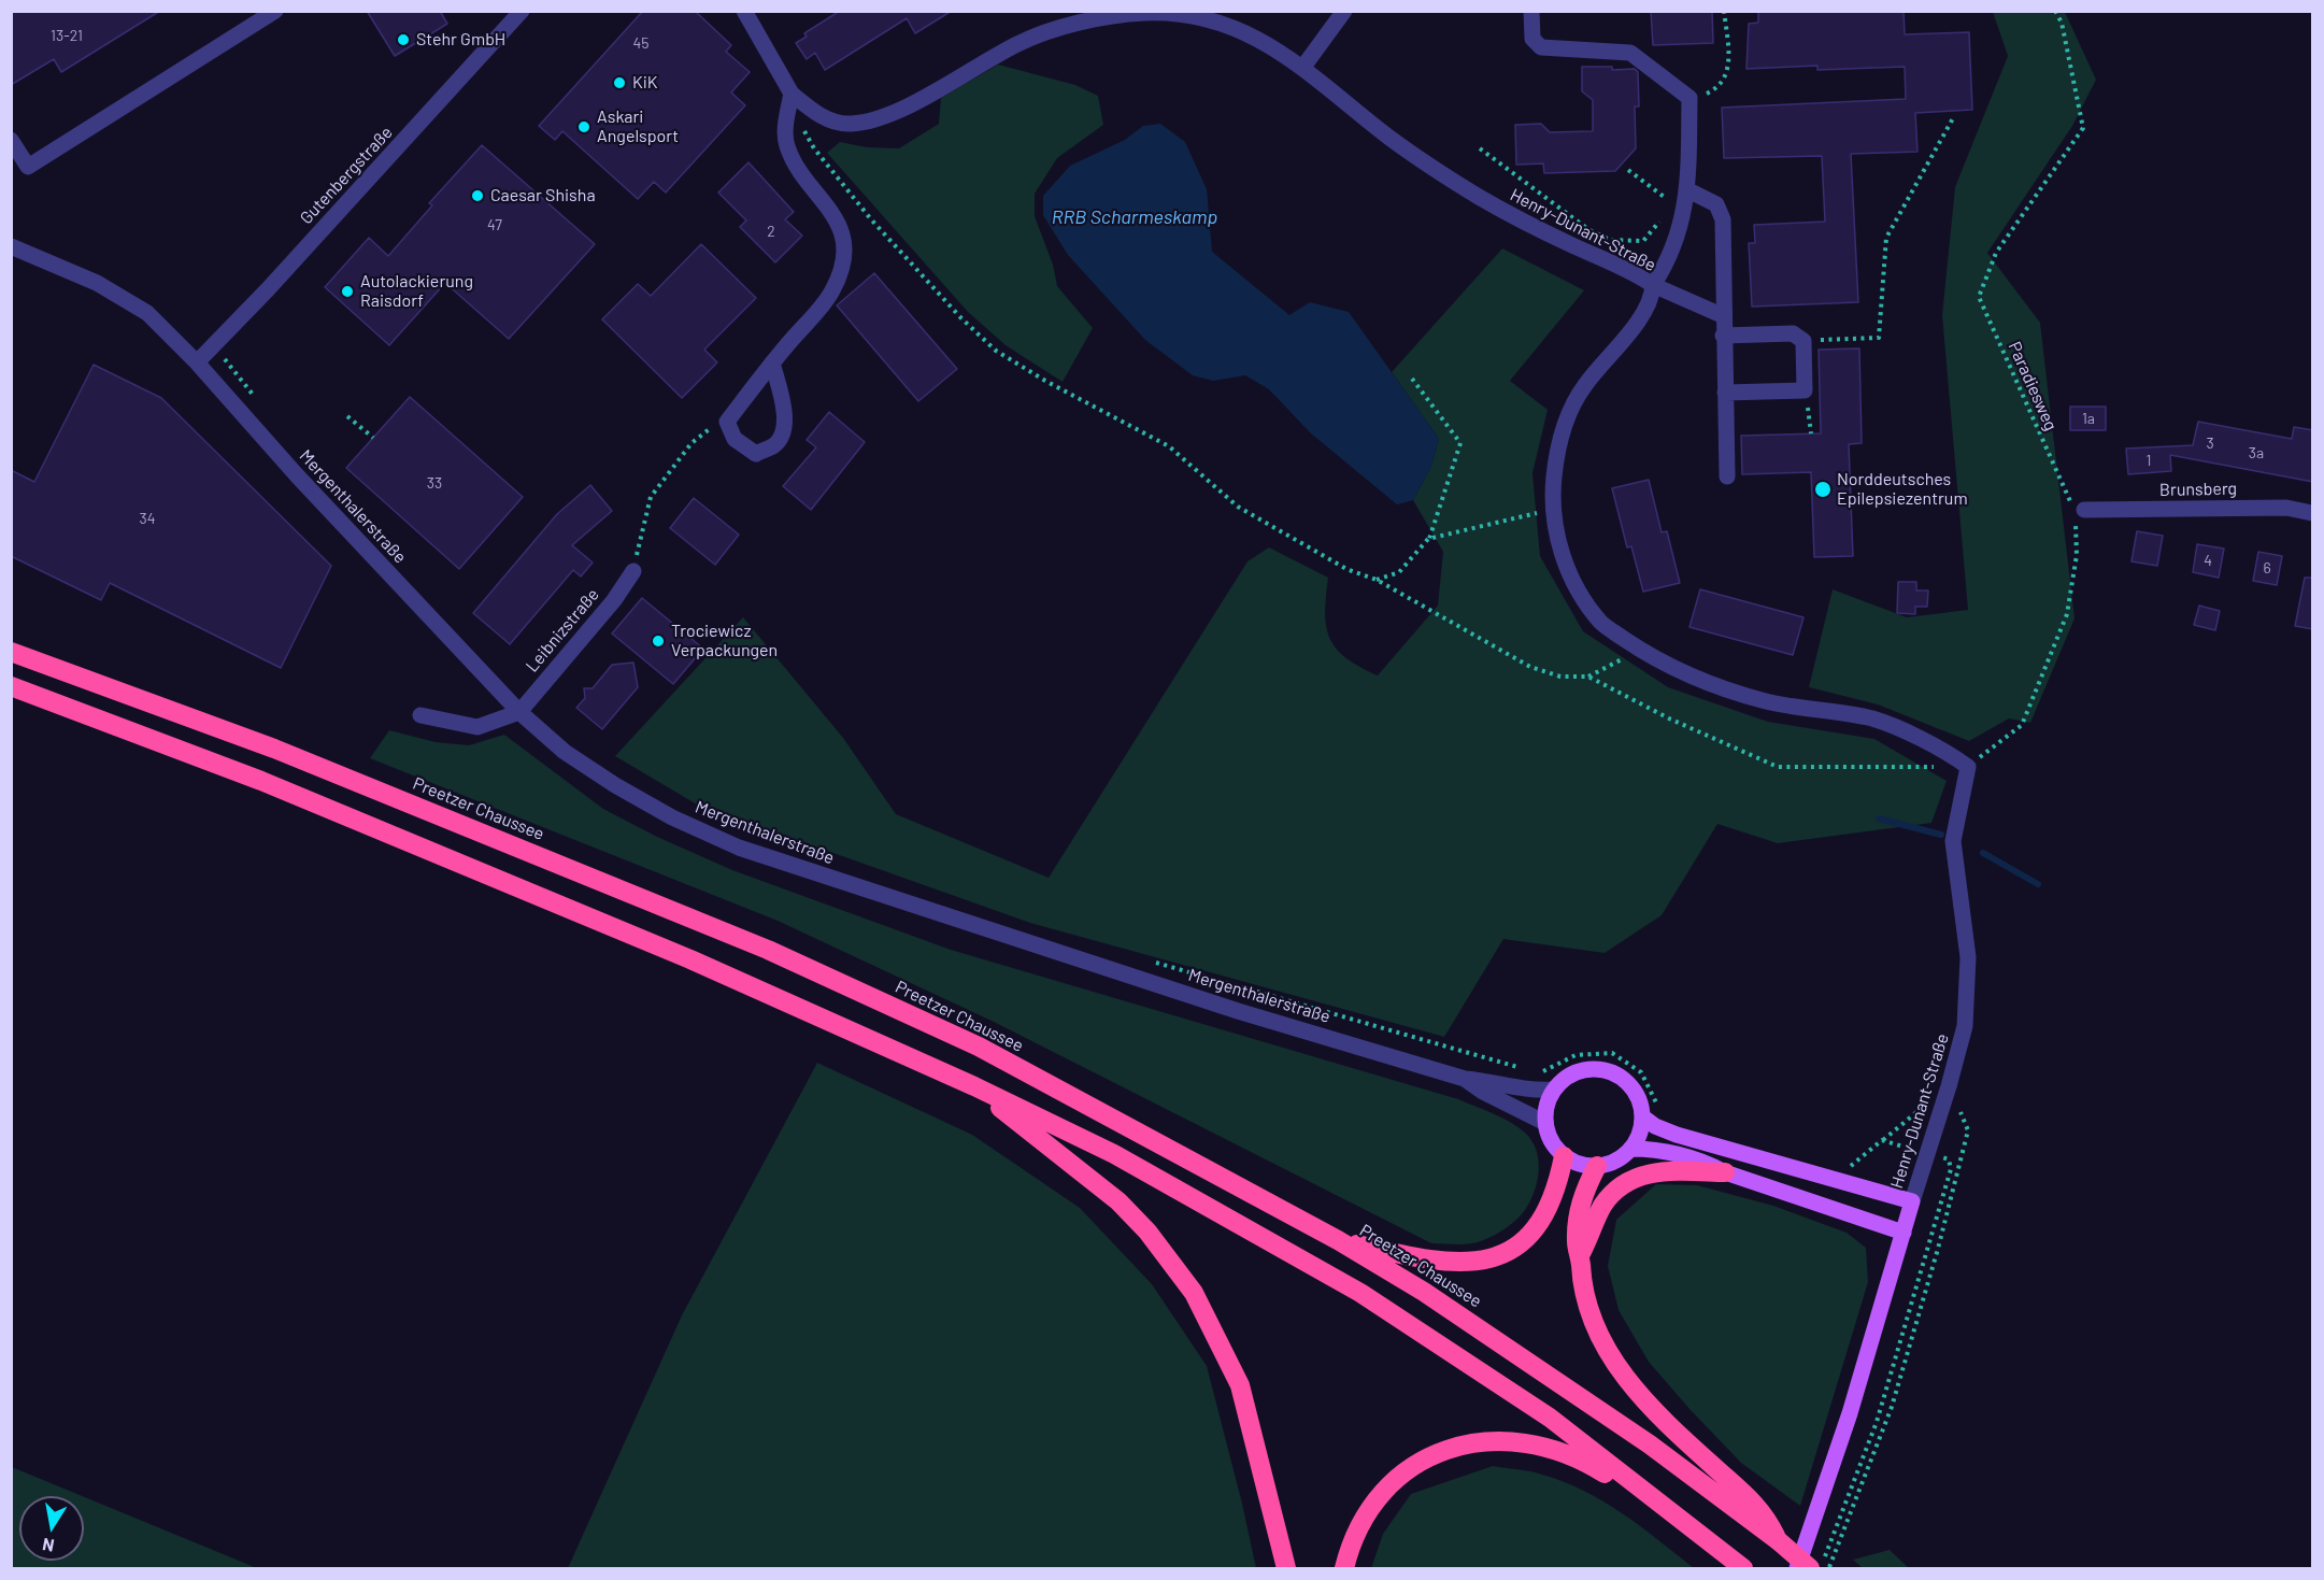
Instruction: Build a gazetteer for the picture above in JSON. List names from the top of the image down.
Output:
{
  "streets": {
    "highway": ["Preetzer Chaussee"],
    "street": [
      "Gutenbergstraße",
      "Henry-Dunant-Straße",
      "Brunsberg",
      "Mergenthalerstraße",
      "Leibnizstraße"
    ],
    "path": ["Paradiesweg"]
  },
  "crossings": [
    ["Gutenbergstraße", "Mergenthalerstraße"],
    ["Henry-Dunant-Straße", "Paradiesweg"],
    ["Paradiesweg", "Brunsberg"],
    ["Mergenthalerstraße", "Leibnizstraße"]
  ],
  "water": ["RRB Scharmeskamp"],
  "places": [
    "Stehr GmbH",
    "KiK",
    "Askari Angelsport",
    "Caesar Shisha",
    "Autolackierung Raisdorf",
    "Norddeutsches Epilepsiezentrum",
    "Trociewicz Verpackungen"
  ],
  "house_numbers": [
    "13-21",
    "45",
    "47",
    "2",
    "1a",
    "3",
    "3a",
    "1",
    "33",
    "34",
    "4",
    "6"
  ],
  "north": "bottom"
}
